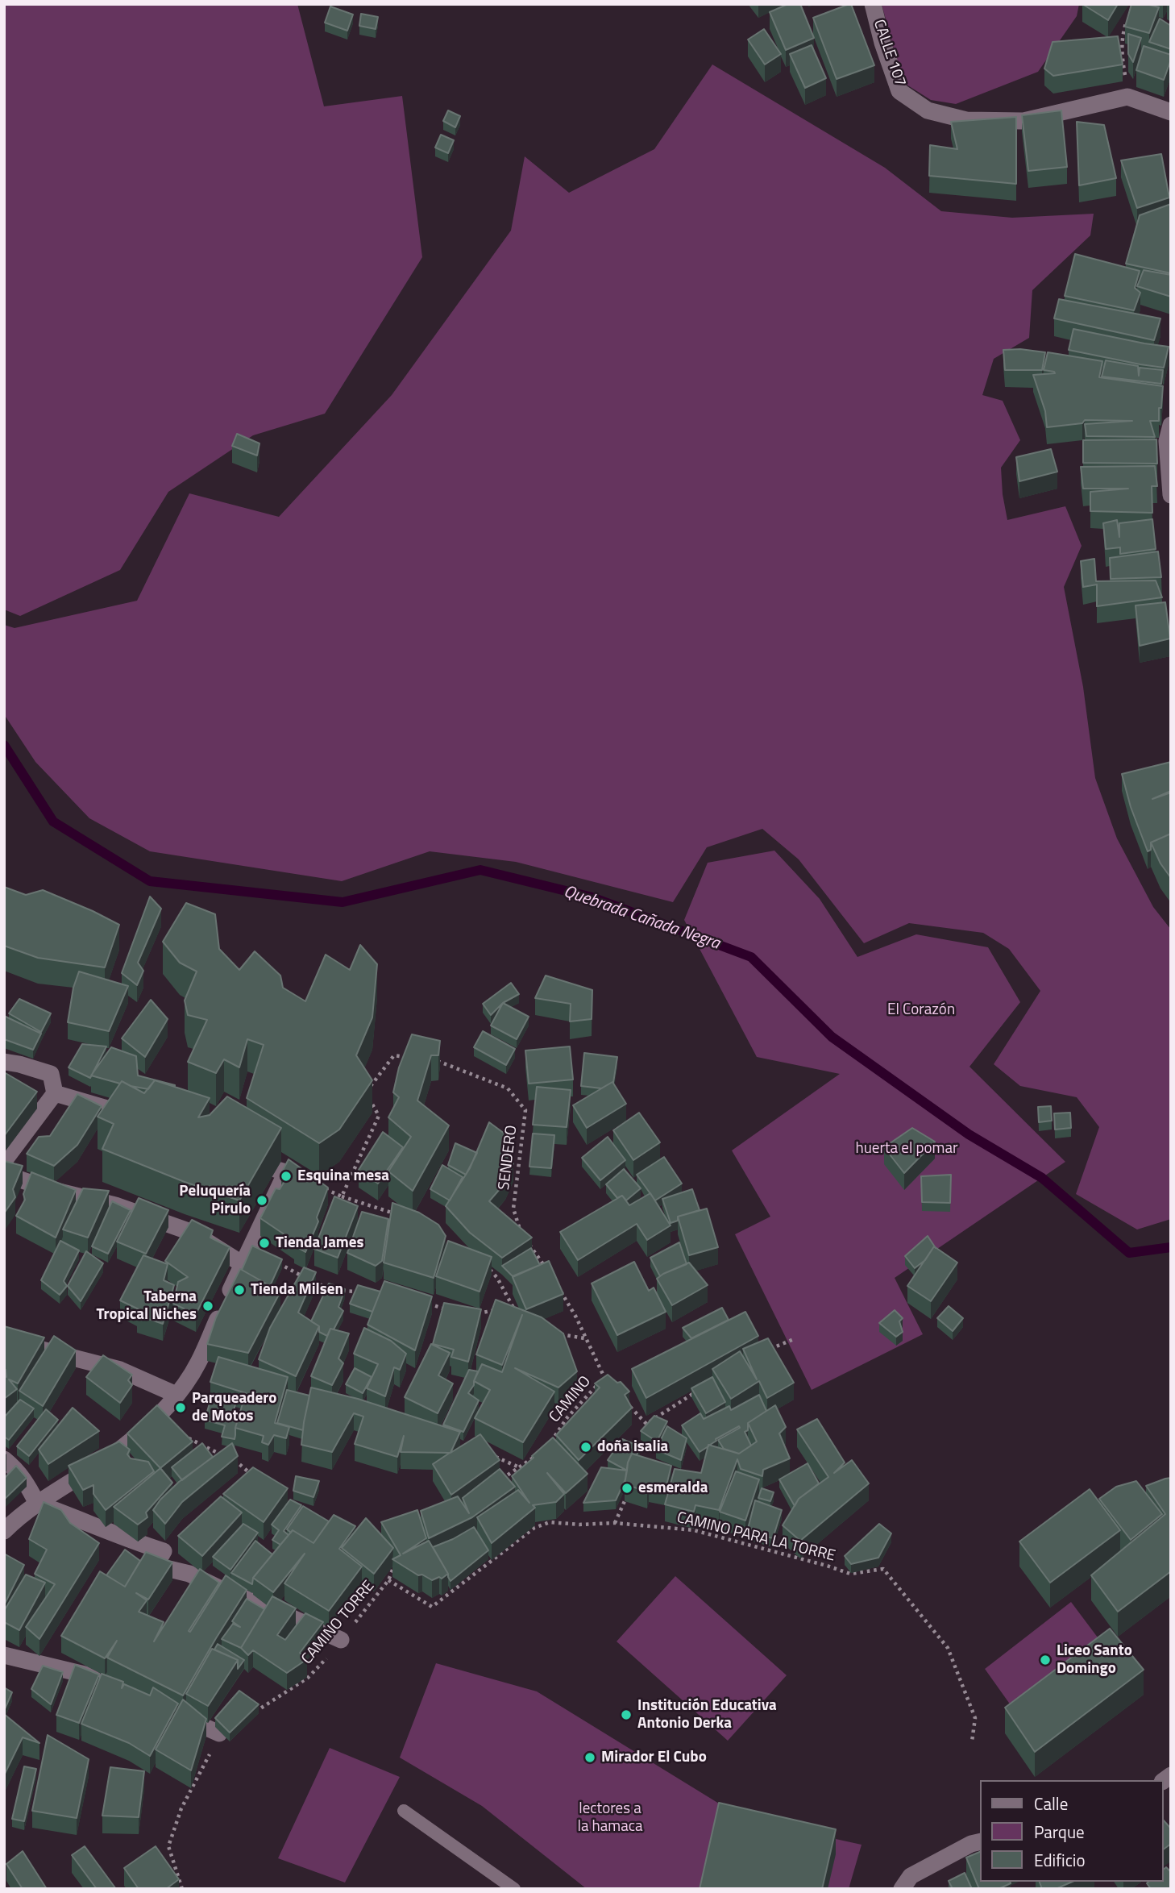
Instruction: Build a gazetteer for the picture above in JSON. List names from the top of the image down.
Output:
{
  "streets": {
    "street": ["CALLE 107"],
    "path": [
      "SENDERO",
      "CAMINO",
      "CAMINO PARA LA TORRE",
      "CAMINO TORRE"
    ]
  },
  "crossings": [
    ["CAMINO PARA LA TORRE", "CAMINO TORRE"]
  ],
  "water": ["Quebrada Cañada Negra"],
  "parks": ["El Corazón", "huerta el pomar", "lectores a la hamaca"],
  "places": [
    "Esquina mesa",
    "Peluquería Pirulo",
    "Tienda James",
    "Tienda Milsen",
    "Taberna Tropical Niches",
    "Parqueadero de Motos",
    "doña isalia",
    "esmeralda",
    "Liceo Santo Domingo",
    "Institución Educativa Antonio Derka",
    "Mirador El Cubo"
  ],
  "legend": ["Calle", "Parque", "Edificio"]
}
